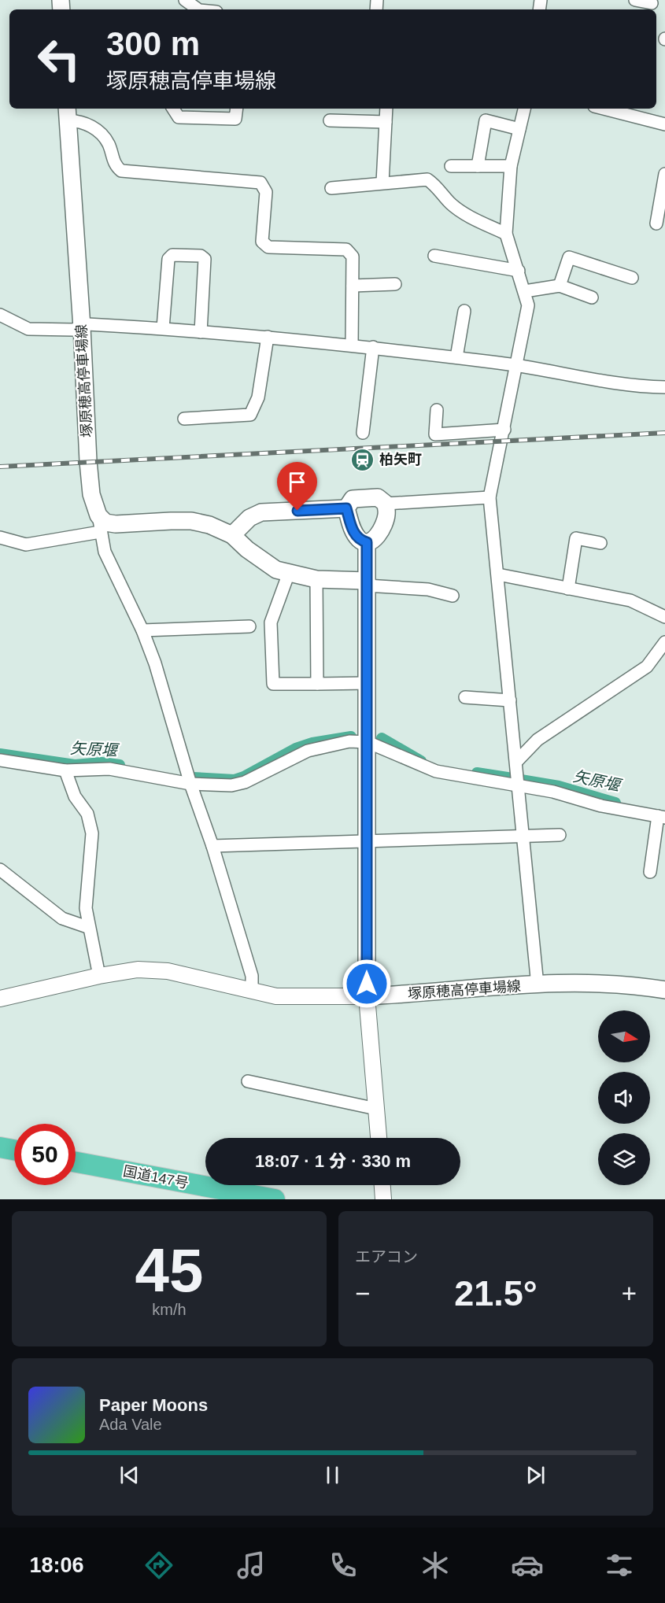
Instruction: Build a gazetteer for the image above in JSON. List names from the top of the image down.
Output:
{
  "streets": {
    "highway": ["国道147号"],
    "main road": ["塚原穂高停車場線"]
  },
  "water": ["矢原堰"],
  "places": {
    "station": ["柏矢町"]
  },
  "north": "right",
  "page": {
    "turn": ["300 m", "塚原穂高停車場線"],
    "limit": "50",
    "trip": "18:07 · 1 分 · 330 m",
    "tile": [
      ["45", "km/h"],
      "エアコン"
    ],
    "heat": ["−", "21.5°", "+"],
    "song": ["Paper Moons", "Ada Vale"],
    "tabs": "18:06"
  }
}
